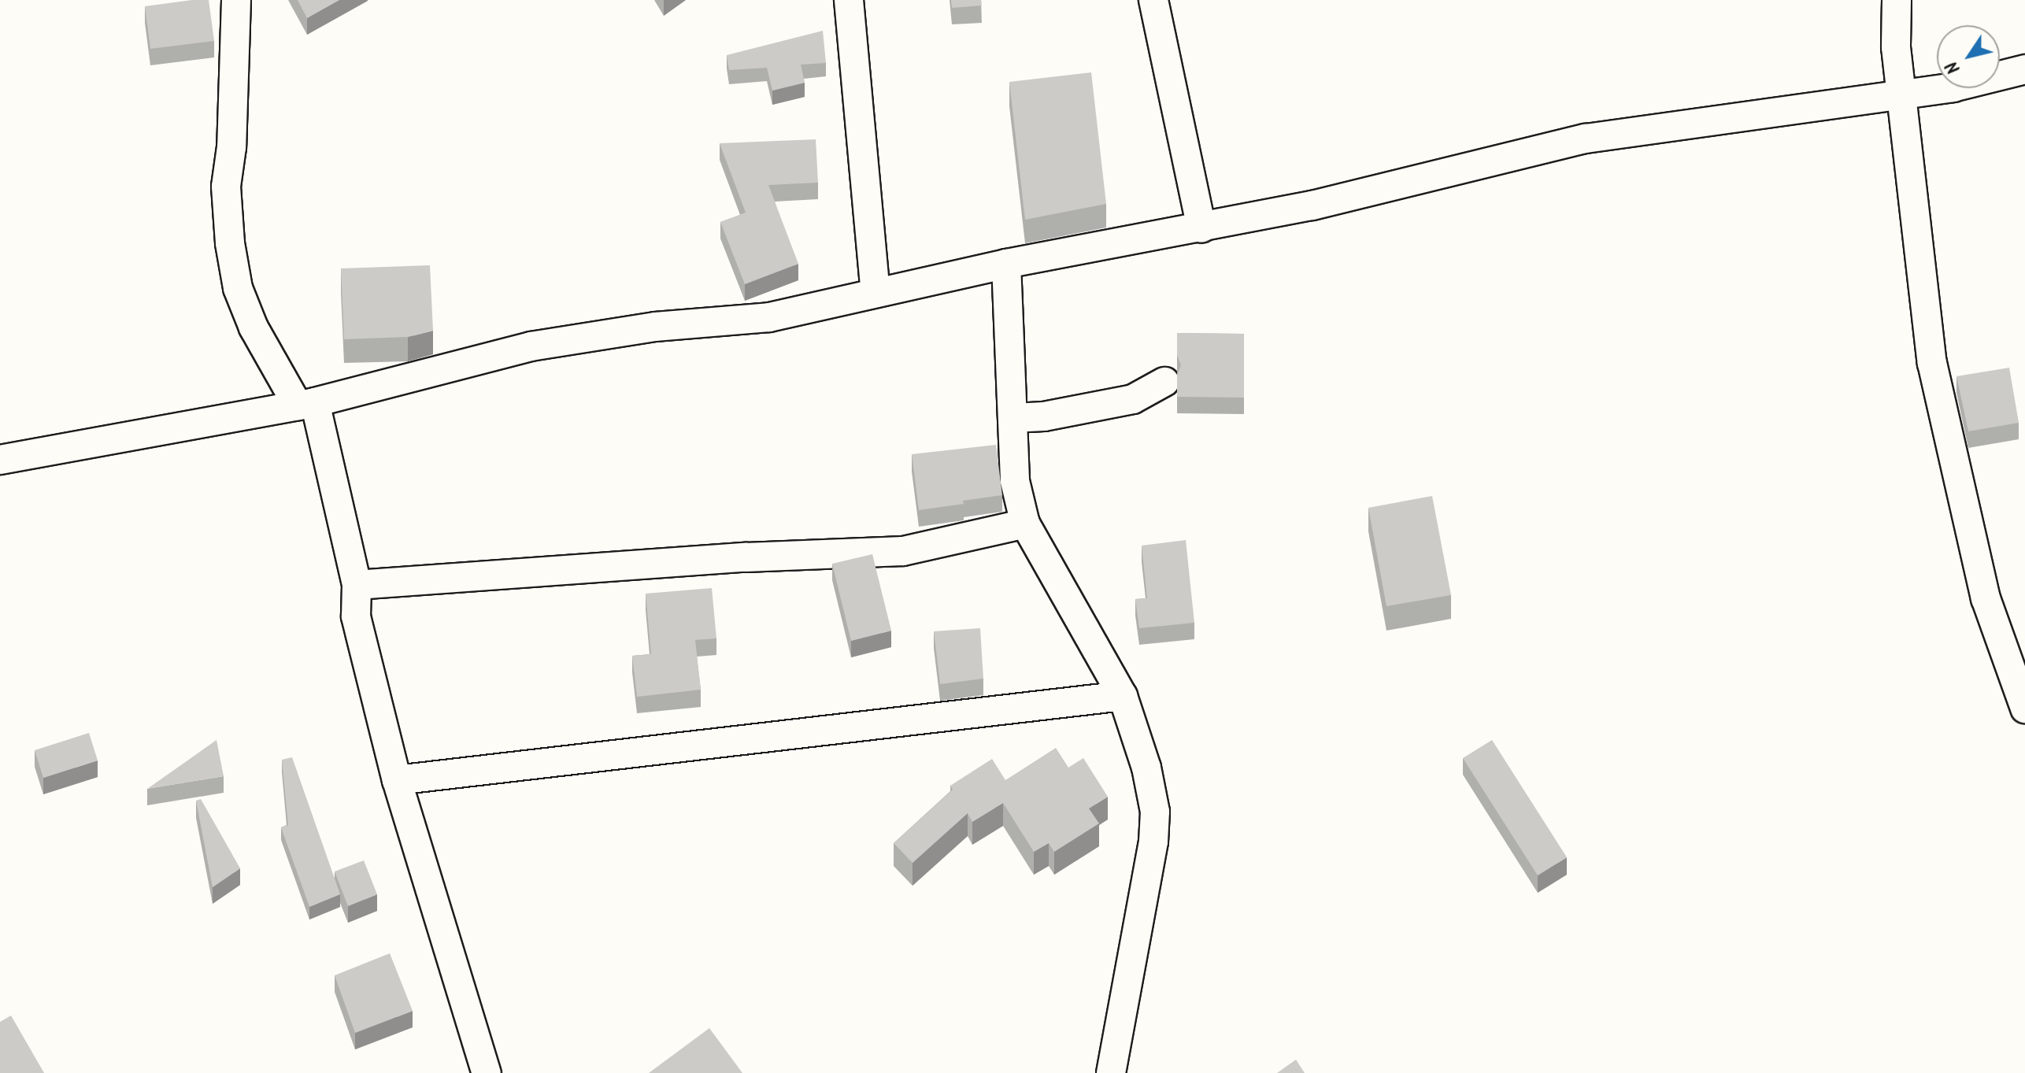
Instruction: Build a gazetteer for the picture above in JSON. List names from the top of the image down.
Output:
{
  "north": "bottom left"
}
